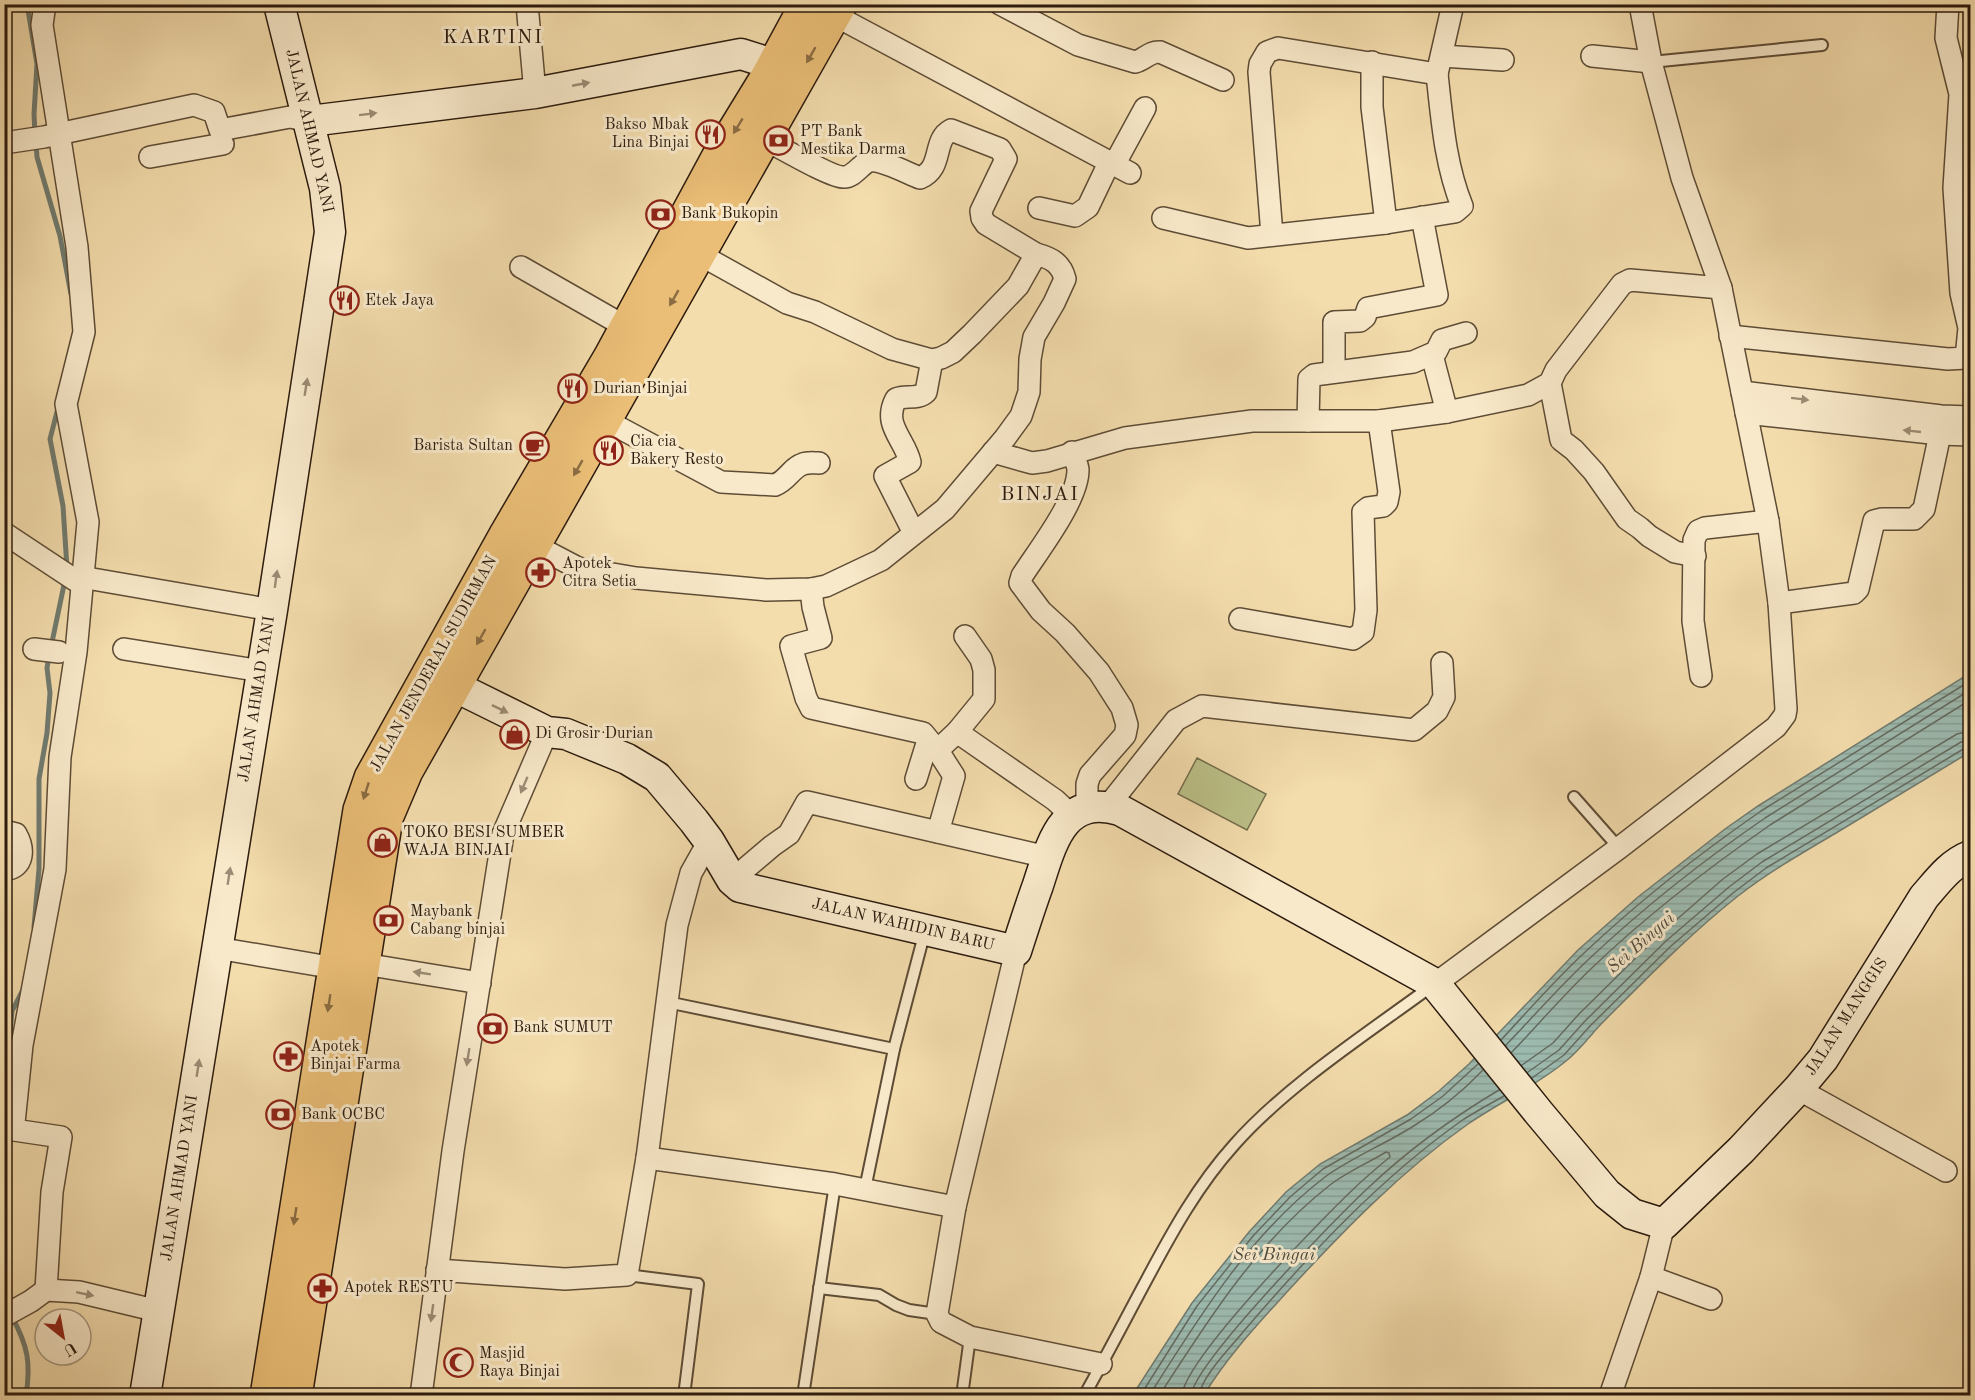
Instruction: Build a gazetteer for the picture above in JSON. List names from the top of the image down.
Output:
{
  "streets": {
    "main road": ["JALAN JENDERAL SUDIRMAN"],
    "street": ["JALAN AHMAD YANI", "JALAN WAHIDIN BARU", "JALAN MANGGIS"]
  },
  "districts": ["KARTINI", "BINJAI"],
  "water": ["Sei Bingai"],
  "places": {
    "restaurant": [
      "Bakso Mbak Lina Binjai",
      "Etek Jaya",
      "Durian Binjai",
      "Cia cia Bakery Resto"
    ],
    "bank": [
      "PT Bank Mestika Darma",
      "Bank Bukopin",
      "Maybank Cabang binjai",
      "Bank SUMUT",
      "Bank OCBC"
    ],
    "cafe": ["Barista Sultan"],
    "pharmacy": ["Apotek Citra Setia", "Apotek Binjai Farma", "Apotek RESTU"],
    "shop": ["Di Grosir Durian", "TOKO BESI SUMBER WAJA BINJAI"],
    "mosque": ["Masjid Raya Binjai"]
  },
  "north": "bottom right"
}
